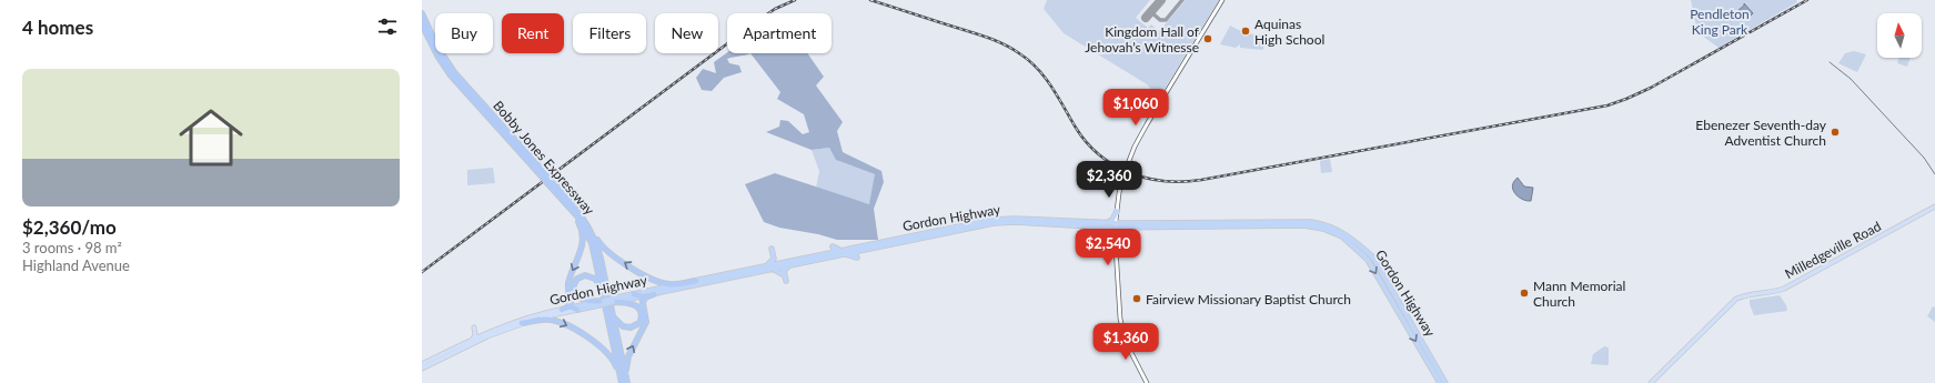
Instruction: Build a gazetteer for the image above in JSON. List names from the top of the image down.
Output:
{
  "streets": {
    "highway": ["Bobby Jones Expressway", "Gordon Highway"],
    "main road": ["Milledgeville Road"]
  },
  "crossings": [
    ["Bobby Jones Expressway", "Gordon Highway"]
  ],
  "parks": ["Pendleton King Park"],
  "places": [
    "Aquinas High School",
    "Kingdom Hall of Jehovah’s Witnesse",
    "Ebenezer Seventh-day Adventist Church",
    "Mann Memorial Church",
    "Fairview Missionary Baptist Church"
  ],
  "north": "top",
  "page": {
    "heading": "4 homes",
    "chip": [
      "Buy",
      "Rent",
      "Filters",
      "New",
      "Apartment"
    ],
    "list": [
      {
        "name": "$2,360/mo",
        "note": "3 rooms · 98 m² · Highland Avenue"
      }
    ],
    "price": [
      "$1,060",
      "$2,360",
      "$2,540",
      "$1,360"
    ]
  }
}
